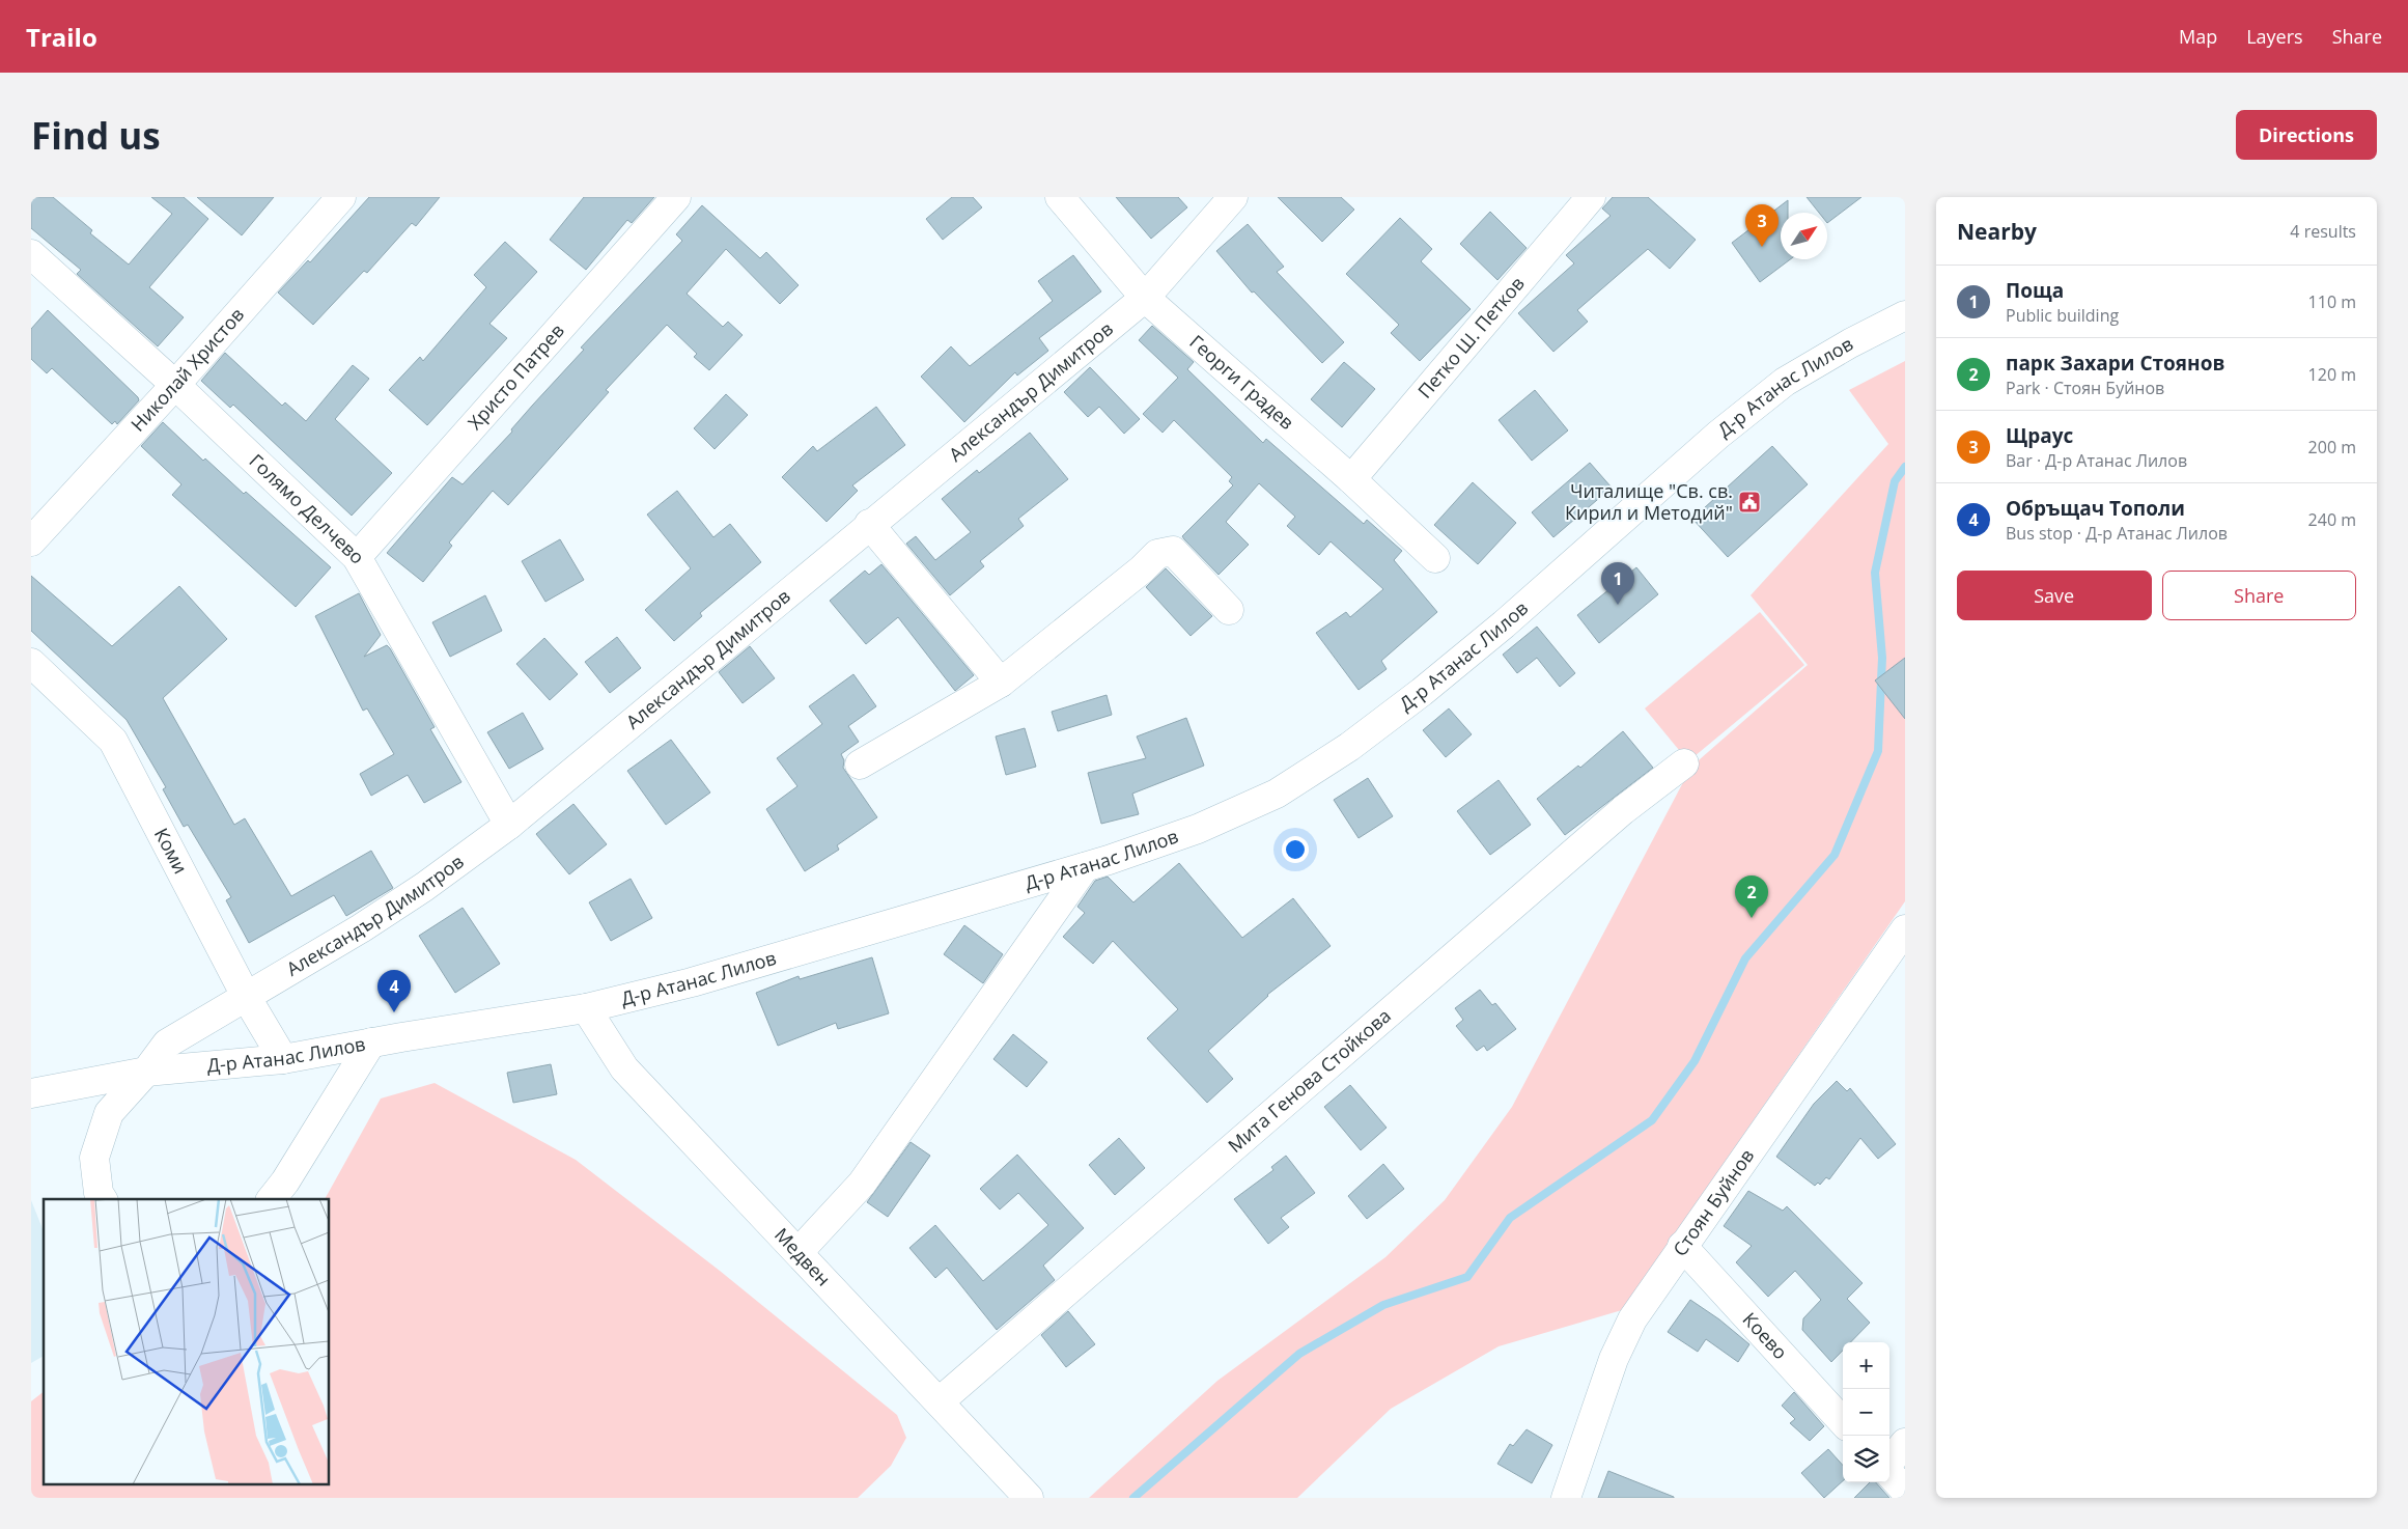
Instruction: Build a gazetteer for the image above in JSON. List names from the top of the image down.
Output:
{
  "streets": {
    "street": [
      "Петко Ш. Петков",
      "Николай Христов",
      "Христо Патрев",
      "Георги Градев",
      "Д-р Атанас Лилов",
      "Александър Димитров",
      "Голямо Делчево",
      "Коми",
      "Мита Генова Стойкова",
      "Стоян Буйнов",
      "Медвен",
      "Коево"
    ]
  },
  "crossings": [
    ["Петко Ш. Петков", "Георги Градев"],
    ["Николай Христов", "Голямо Делчево"],
    ["Христо Патрев", "Голямо Делчево"],
    ["Георги Градев", "Александър Димитров"],
    ["Д-р Атанас Лилов", "Александър Димитров"],
    ["Д-р Атанас Лилов", "Коми"],
    ["Д-р Атанас Лилов", "Медвен"],
    ["Александър Димитров", "Голямо Делчево"],
    ["Александър Димитров", "Коми"],
    ["Мита Генова Стойкова", "Медвен"],
    ["Стоян Буйнов", "Коево"]
  ],
  "places": {
    "public building": ["Читалище \"Св. св. Кирил и Методий\""]
  },
  "north": "top right",
  "page": {
    "header": "Trailo",
    "nav": ["Map", "Layers", "Share"],
    "buttons": [
      "Directions",
      ["Save", "Share"]
    ],
    "title": "Find us",
    "heading": ["Nearby", "4 results"],
    "pins": [
      "3",
      "1",
      "2",
      "4"
    ],
    "list": [
      {
        "mark": "1",
        "name": "Поща",
        "note": "Public building",
        "value": "110 m"
      },
      {
        "mark": "2",
        "name": "парк Захари Стоянов",
        "note": "Park · Стоян Буйнов",
        "value": "120 m"
      },
      {
        "mark": "3",
        "name": "Щраус",
        "note": "Bar · Д-р Атанас Лилов",
        "value": "200 m"
      },
      {
        "mark": "4",
        "name": "Обръщач Тополи",
        "note": "Bus stop · Д-р Атанас Лилов",
        "value": "240 m"
      }
    ],
    "map_buttons": ["+", "−"]
  }
}
